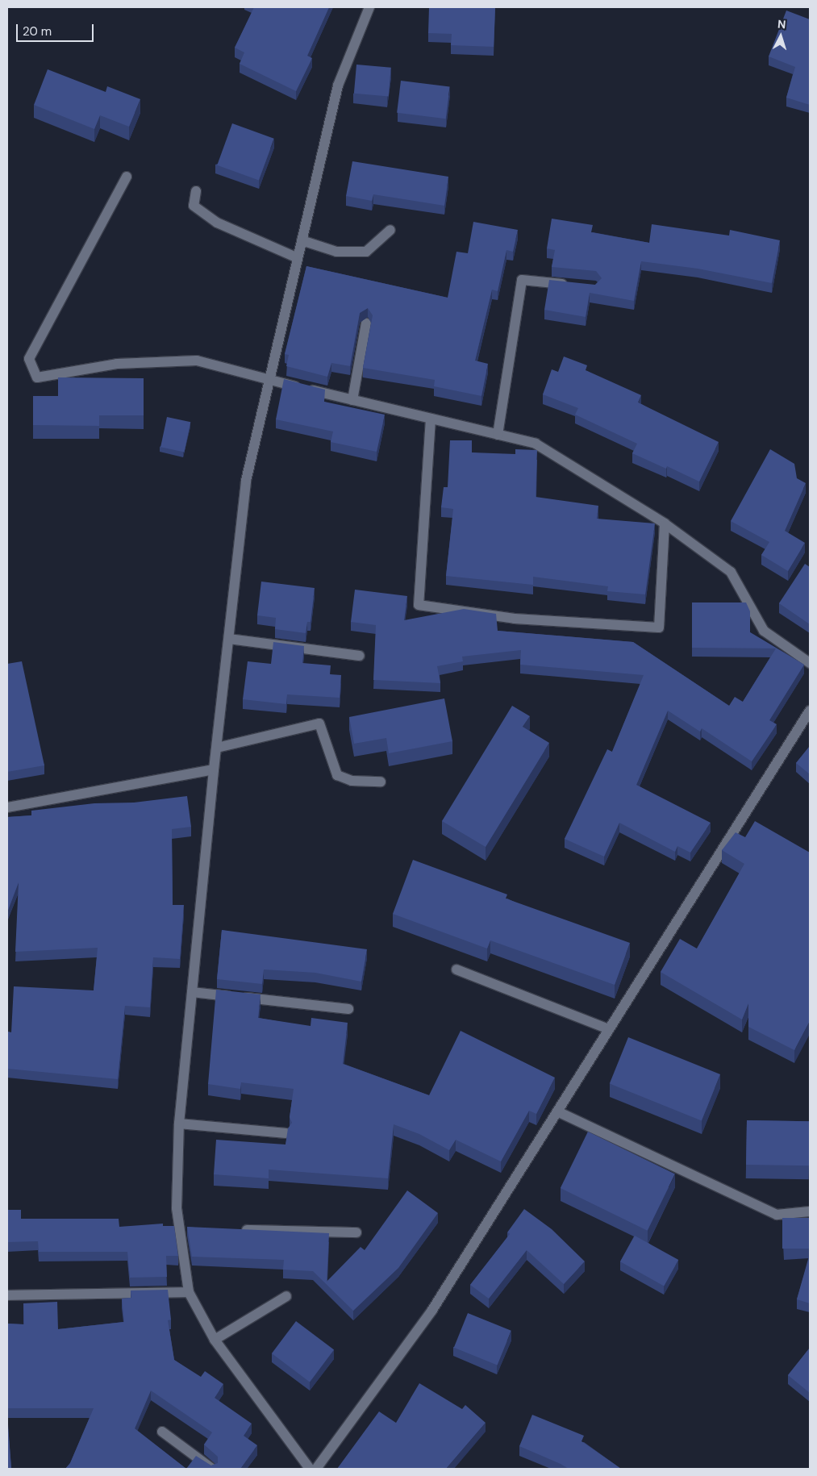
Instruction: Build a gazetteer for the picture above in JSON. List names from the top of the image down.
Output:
{
  "scale_bar": "20 m",
  "north": "top"
}
